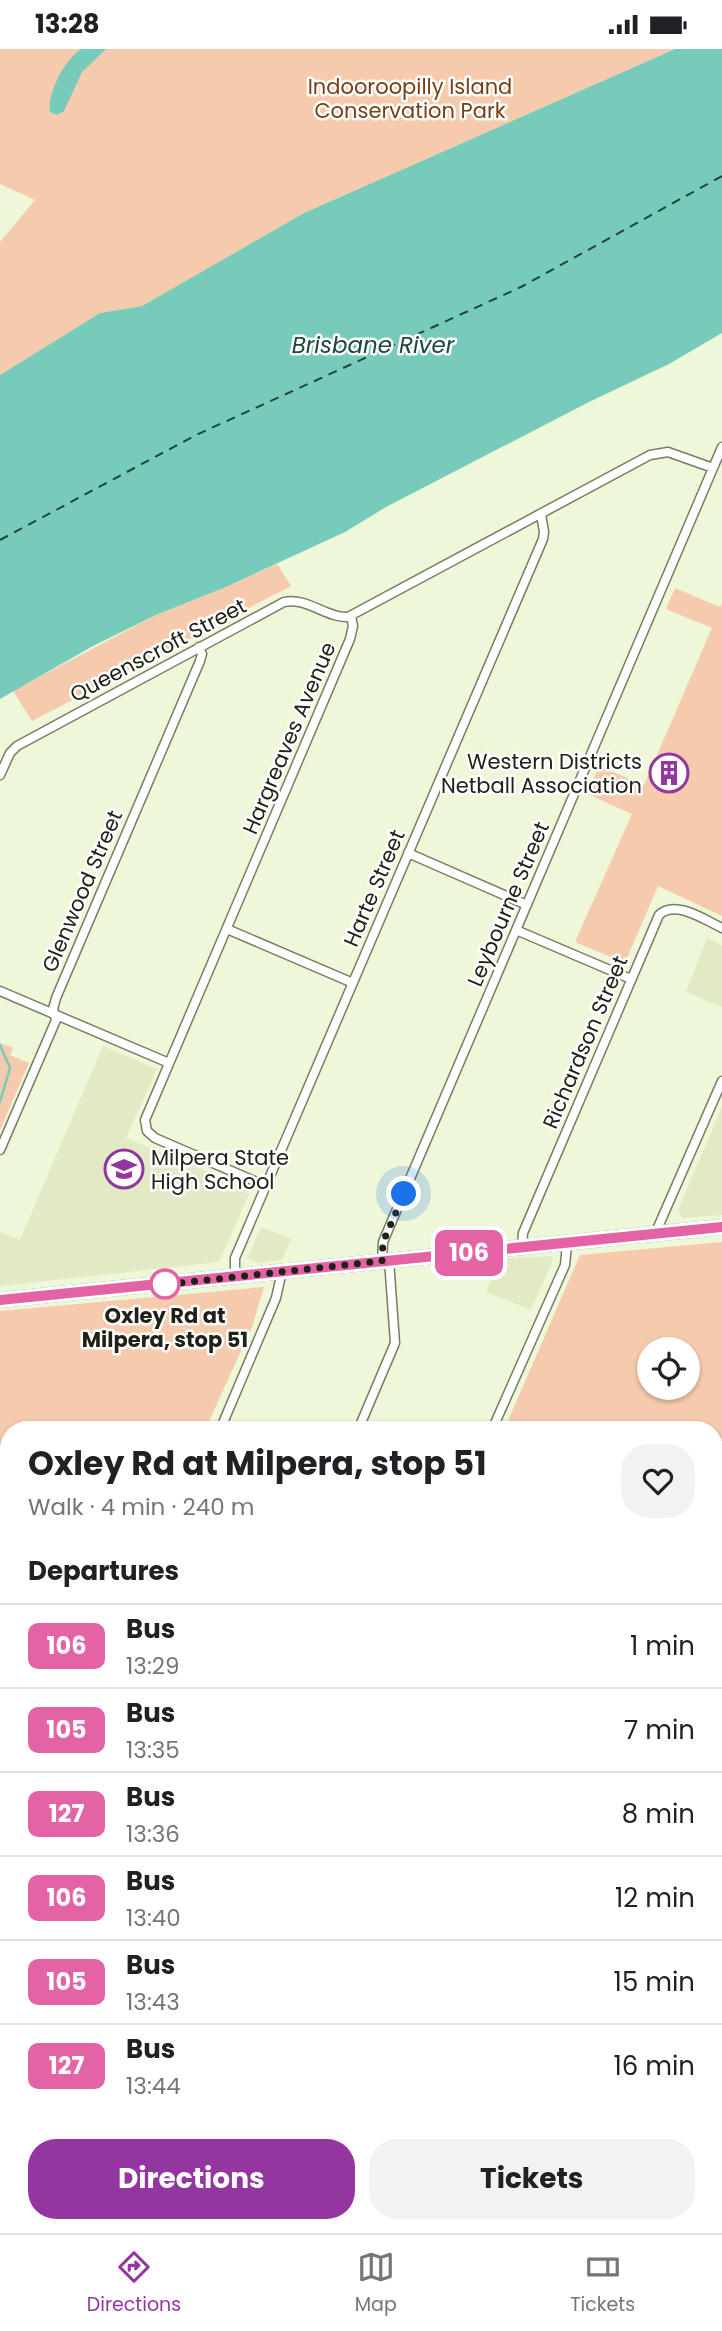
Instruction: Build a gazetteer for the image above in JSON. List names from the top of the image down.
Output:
{
  "streets": {
    "street": [
      "Queenscroft Street",
      "Hargreaves Avenue",
      "Harte Street",
      "Glenwood Street",
      "Leybourne Street",
      "Richardson Street"
    ]
  },
  "crossings": [
    ["Queenscroft Street", "Hargreaves Avenue"],
    ["Queenscroft Street", "Glenwood Street"],
    ["Hargreaves Avenue", "Harte Street"]
  ],
  "water": ["Brisbane River"],
  "parks": ["Indooroopilly Island Conservation Park"],
  "places": {
    "building": ["Western Districts Netball Association"],
    "school or university": ["Milpera State High School"],
    "other": ["Oxley Rd at Milpera, stop 51"]
  },
  "lines": ["bus line 106"],
  "page": {
    "status": "13:28",
    "on_map": "106",
    "heading": [
      ["Oxley Rd at Milpera, stop 51", "Walk · 4 min · 240 m"],
      "Departures"
    ],
    "list": [
      {
        "mark": "106",
        "name": "Bus",
        "note": "13:29",
        "value": "1 min"
      },
      {
        "mark": "105",
        "name": "Bus",
        "note": "13:35",
        "value": "7 min"
      },
      {
        "mark": "127",
        "name": "Bus",
        "note": "13:36",
        "value": "8 min"
      },
      {
        "mark": "106",
        "name": "Bus",
        "note": "13:40",
        "value": "12 min"
      },
      {
        "mark": "105",
        "name": "Bus",
        "note": "13:43",
        "value": "15 min"
      },
      {
        "mark": "127",
        "name": "Bus",
        "note": "13:44",
        "value": "16 min"
      }
    ],
    "buttons": ["Directions", "Tickets"],
    "tabs": ["Directions", "Map", "Tickets"]
  }
}
